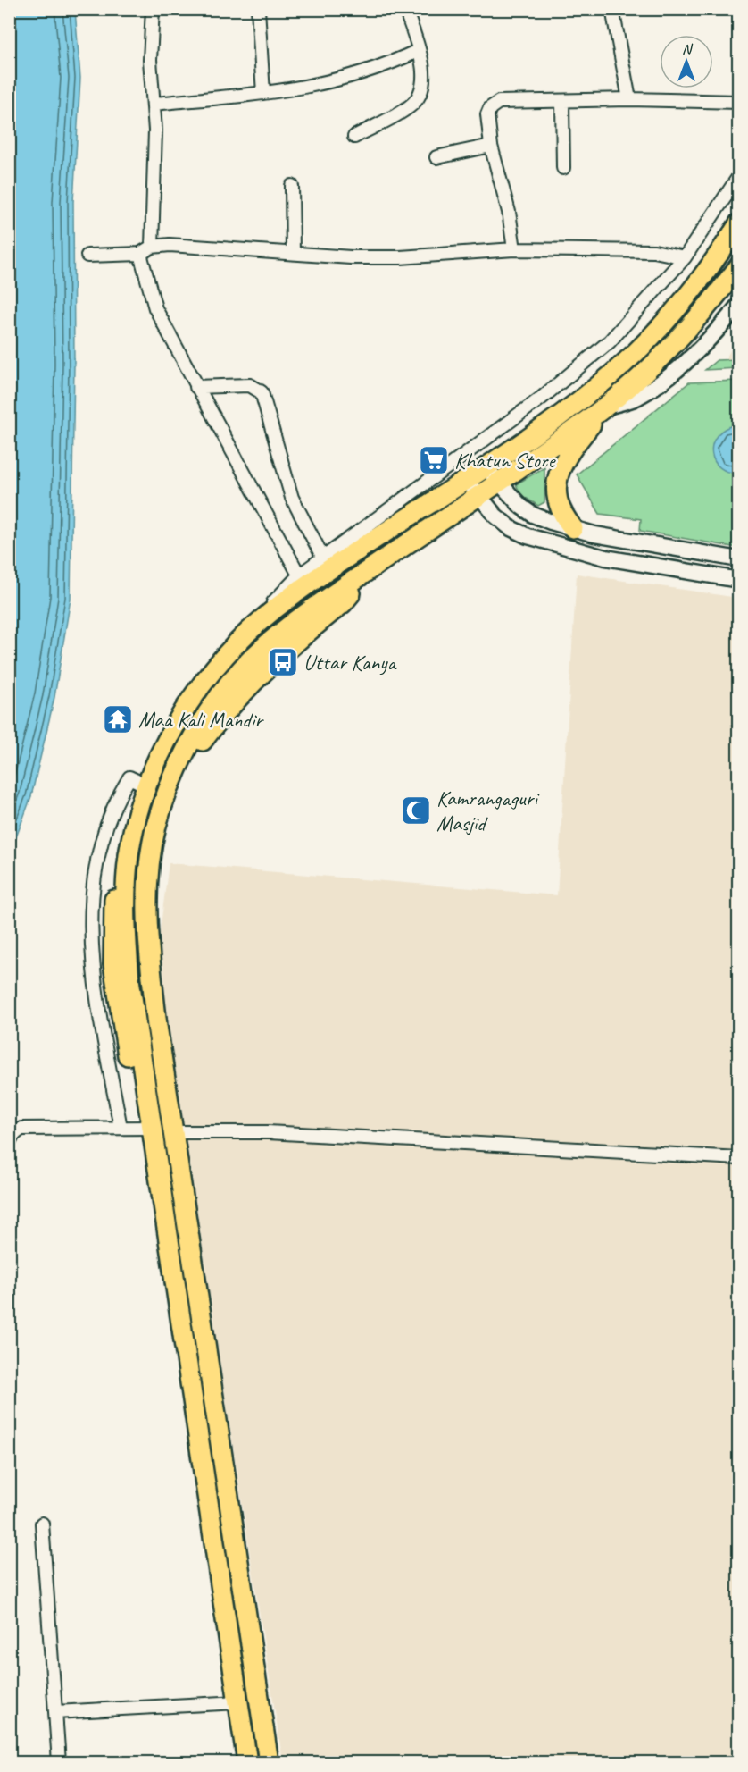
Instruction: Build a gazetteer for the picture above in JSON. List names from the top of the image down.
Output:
{
  "places": {
    "supermarket": ["Khatun Store"],
    "bus stop": ["Uttar Kanya"],
    "temple": ["Maa Kali Mandir"],
    "mosque": ["Kamrangaguri Masjid"]
  },
  "north": "top"
}
